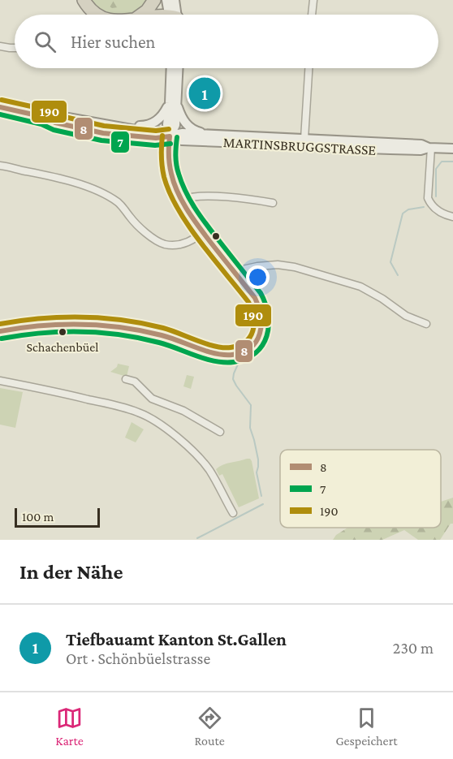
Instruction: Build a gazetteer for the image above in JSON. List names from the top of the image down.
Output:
{
  "streets": {
    "street": ["MARTINSBRUGGSTRASSE"]
  },
  "places": ["Schachenbüel"],
  "lines": ["transit line 190", "transit line 8", "transit line 7"],
  "legend": ["8", "7", "190"],
  "scale_bar": "100 m",
  "page": {
    "search": "Hier suchen",
    "pins": "1",
    "scale": "100 m",
    "heading": "In der Nähe",
    "list": [
      {
        "mark": "1",
        "name": "Tiefbauamt Kanton St.Gallen",
        "note": "Ort · Schönbüelstrasse",
        "value": "230 m"
      }
    ],
    "nav": ["Karte", "Route", "Gespeichert"]
  }
}
